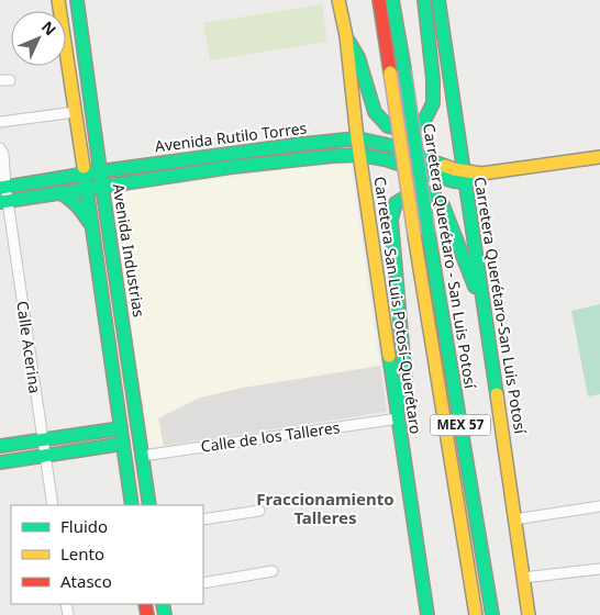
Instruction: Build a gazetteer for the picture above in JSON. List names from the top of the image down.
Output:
{
  "streets": {
    "main road": [
      "Avenida Rutilo Torres",
      "Avenida Industrias",
      "Carretera Querétaro - San Luis Potosí",
      "Carretera San Luis Potosí-Querétaro",
      "Carretera Querétaro-San Luis Potosí",
      "MEX 57"
    ],
    "street": ["Calle Acerina", "Calle de los Talleres"]
  },
  "crossings": [
    ["Avenida Rutilo Torres", "Avenida Industrias"],
    ["Avenida Rutilo Torres", "Carretera San Luis Potosí-Querétaro"],
    ["Avenida Rutilo Torres", "Carretera Querétaro-San Luis Potosí"],
    ["Avenida Rutilo Torres", "Calle Acerina"],
    ["Avenida Industrias", "Calle de los Talleres"],
    ["Carretera San Luis Potosí-Querétaro", "Calle de los Talleres"]
  ],
  "districts": ["Fraccionamiento Talleres"],
  "legend": ["Fluido", "Lento", "Atasco"],
  "north": "top right"
}
